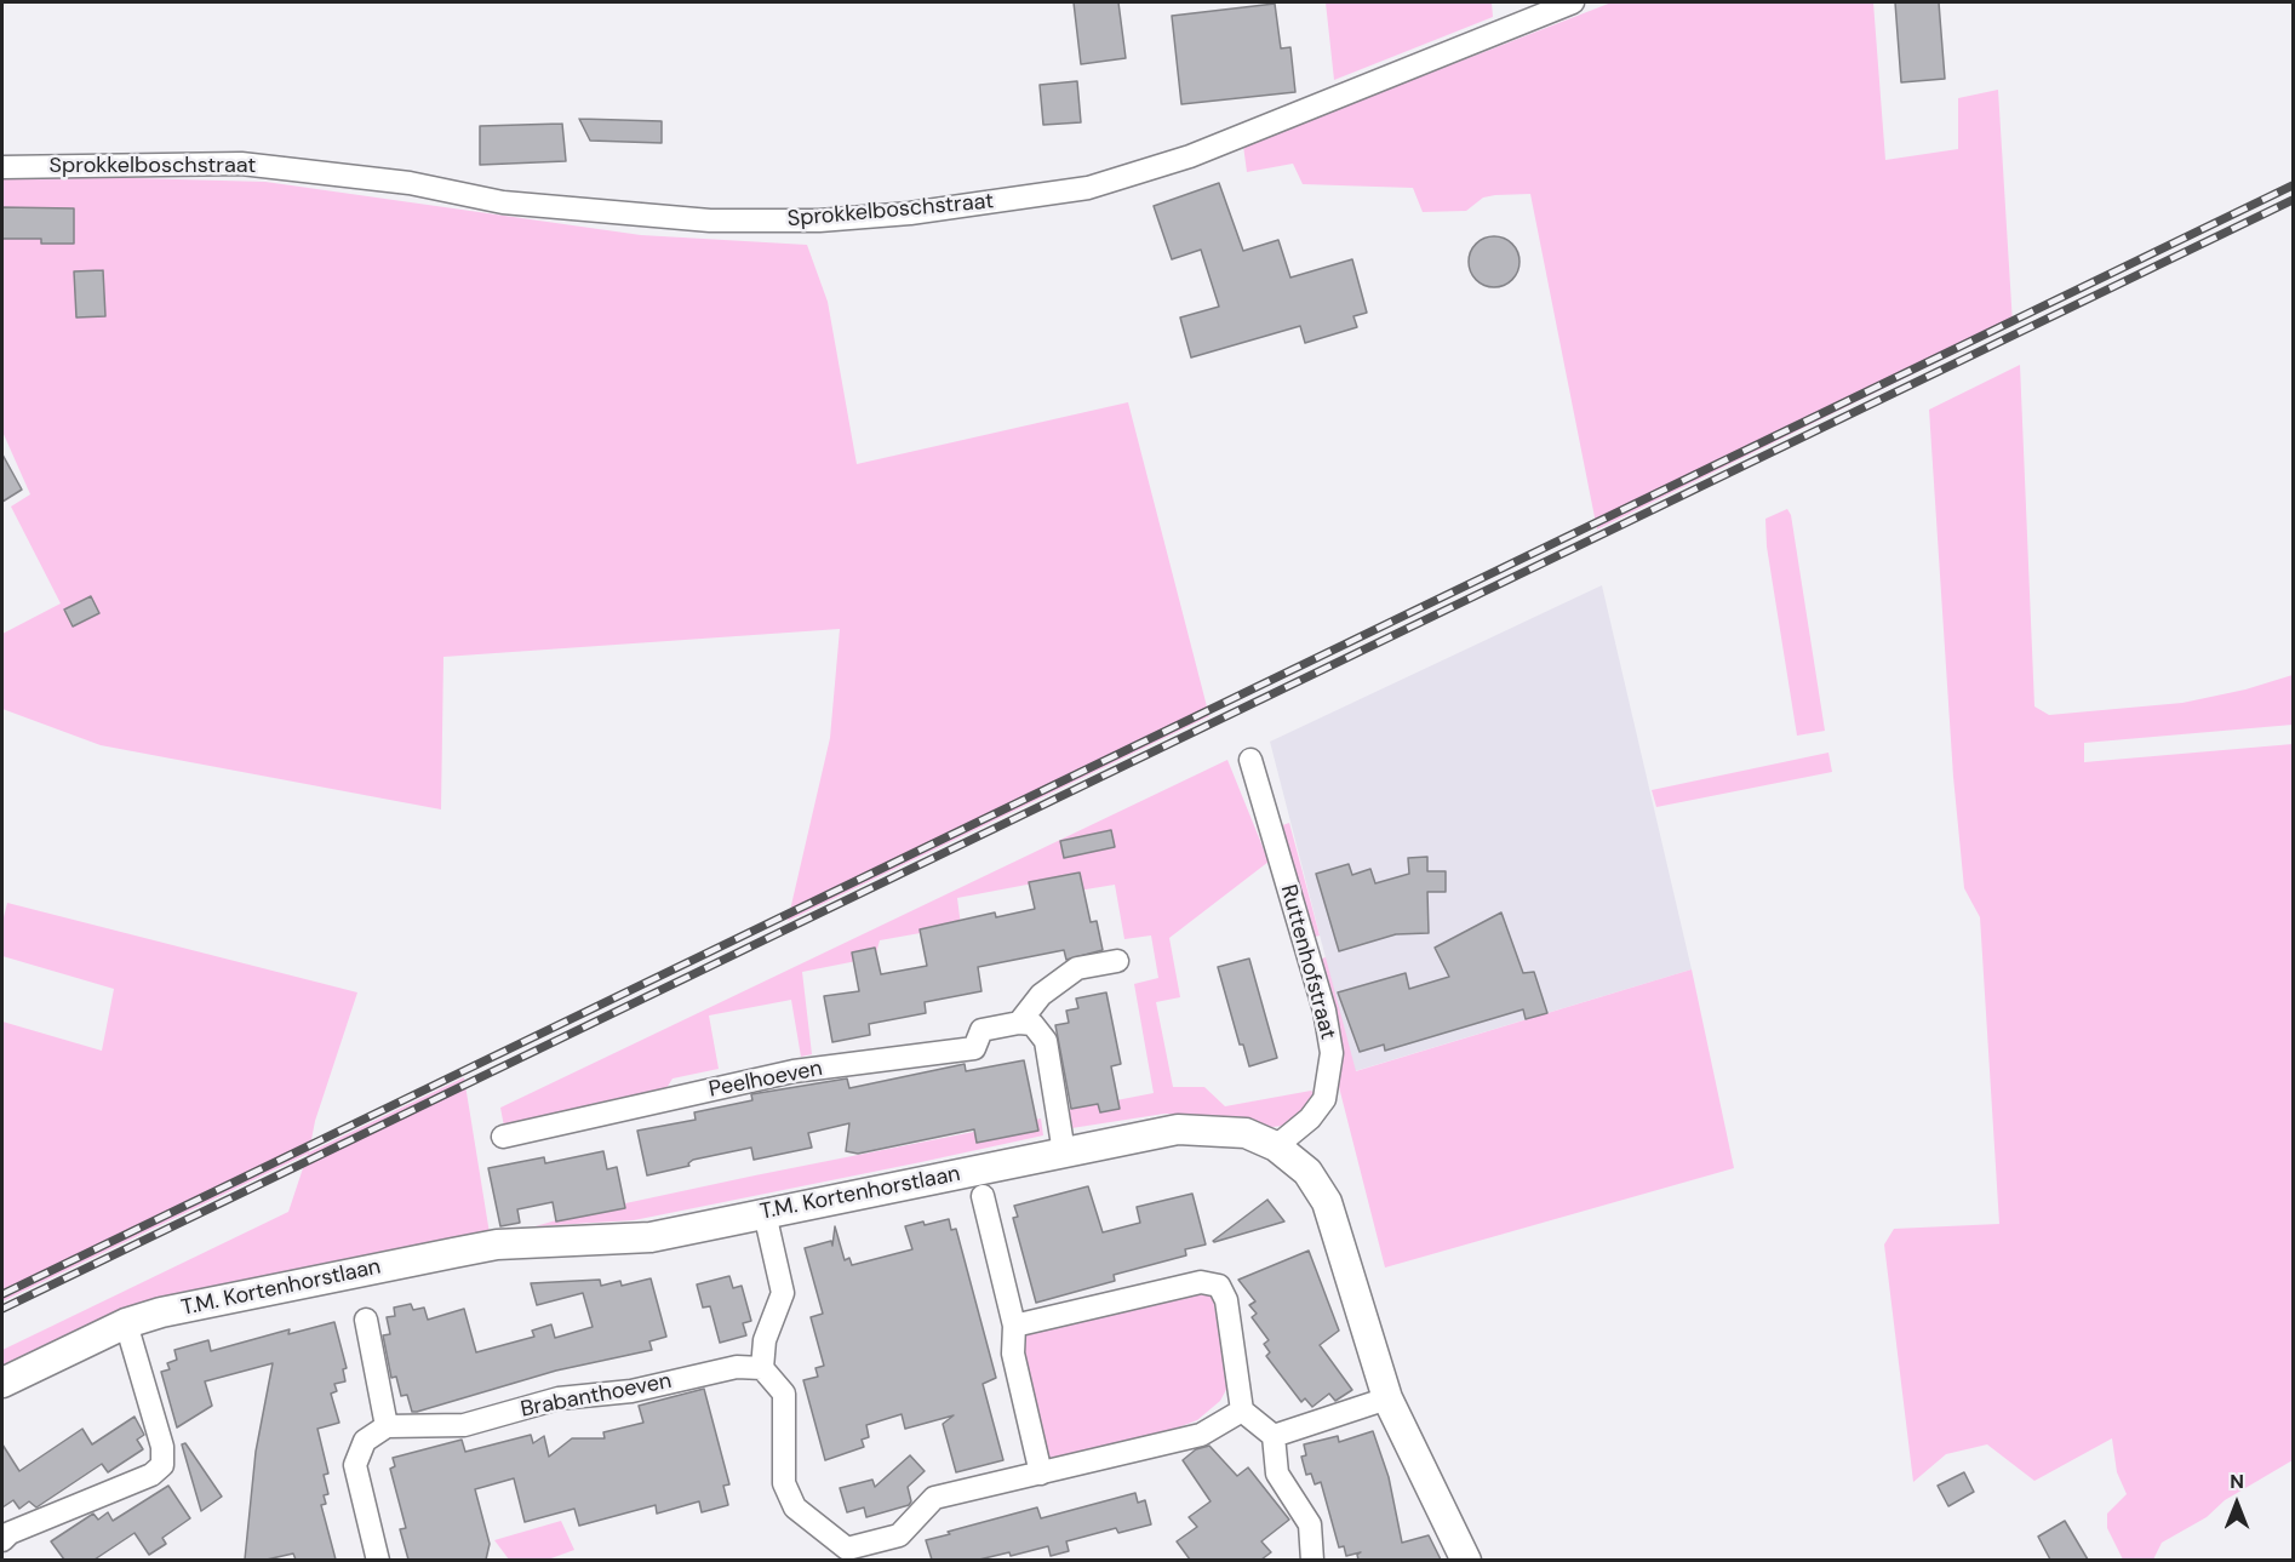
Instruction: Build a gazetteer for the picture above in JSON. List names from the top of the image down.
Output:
{
  "streets": {
    "street": [
      "Sprokkelboschstraat",
      "Ruttenhofstraat",
      "Peelhoeven",
      "T.M. Kortenhorstlaan",
      "Brabanthoeven"
    ]
  },
  "crossings": [
    ["Ruttenhofstraat", "T.M. Kortenhorstlaan"]
  ],
  "north": "top"
}
